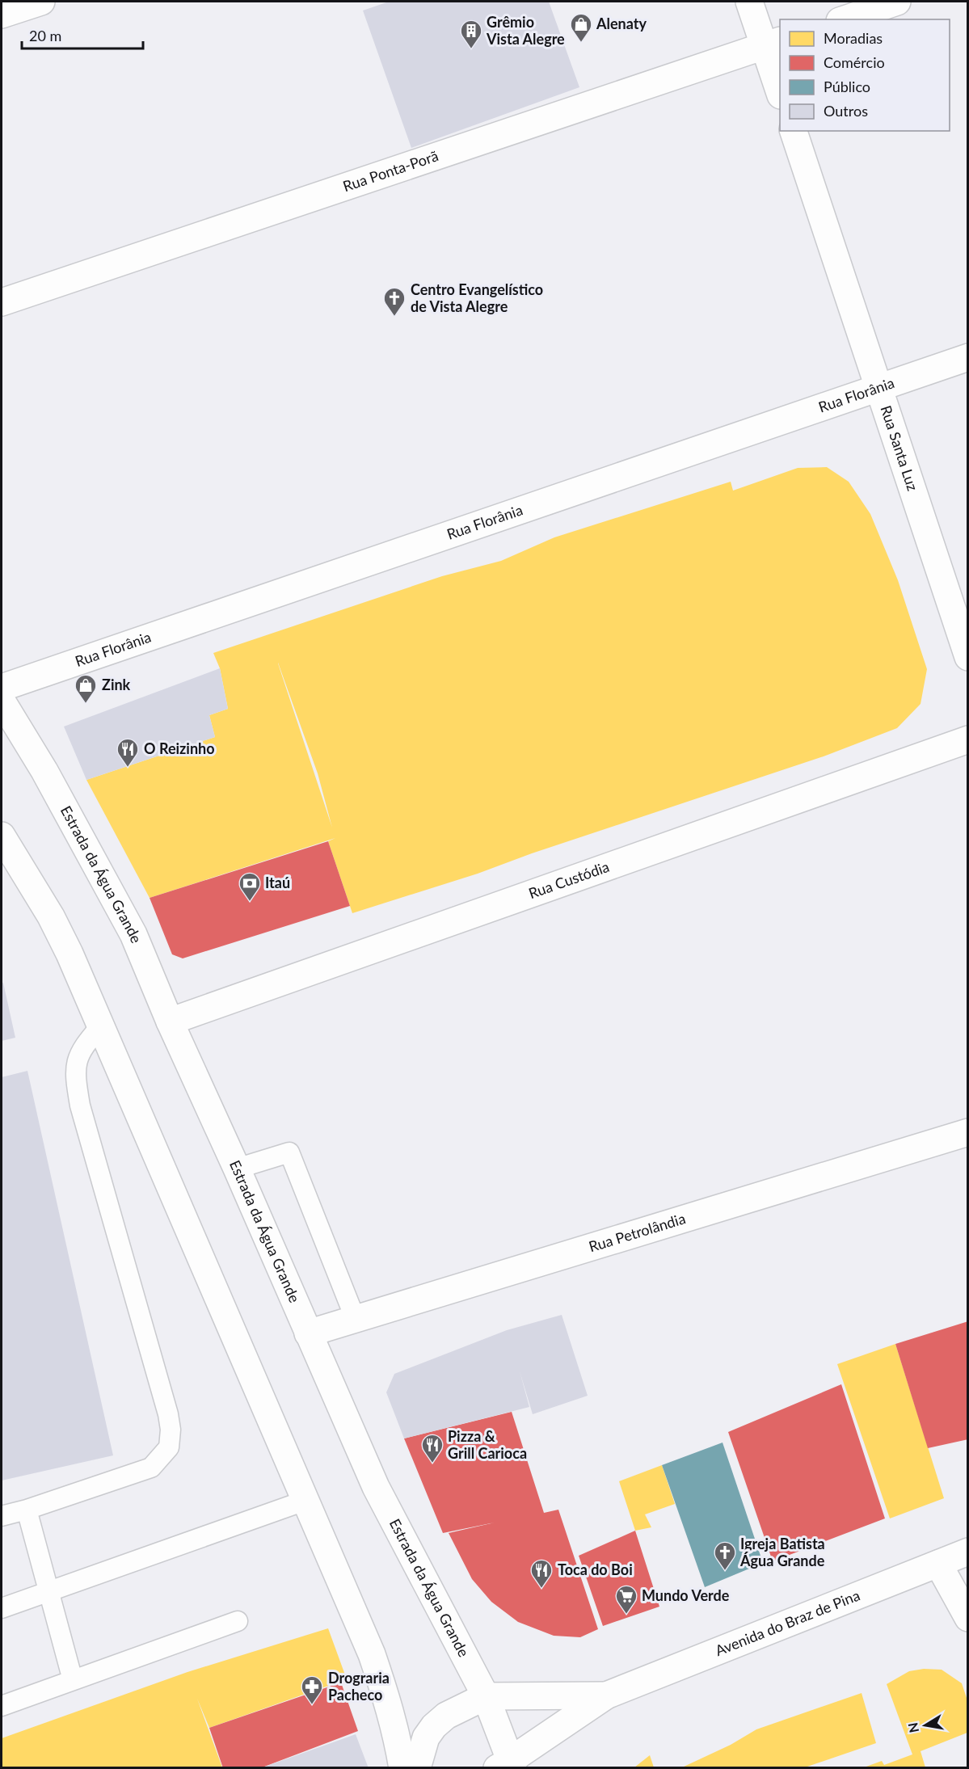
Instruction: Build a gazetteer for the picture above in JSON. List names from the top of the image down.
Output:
{
  "streets": {
    "street": [
      "Rua Ponta-Porã",
      "Rua Florânia",
      "Rua Santa Luz",
      "Estrada da Água Grande",
      "Rua Custódia",
      "Rua Petrolândia",
      "Avenida do Braz de Pina"
    ]
  },
  "crossings": [
    ["Rua Florânia", "Rua Santa Luz"],
    ["Estrada da Água Grande", "Rua Custódia"],
    ["Estrada da Água Grande", "Rua Petrolândia"],
    ["Estrada da Água Grande", "Avenida do Braz de Pina"]
  ],
  "places": {
    "shop": ["Alenaty", "Zink"],
    "building": ["Grêmio Vista Alegre"],
    "church": ["Centro Evangelístico de Vista Alegre", "Igreja Batista Água Grande"],
    "restaurant": ["O Reizinho", "Pizza & Grill Carioca", "Toca do Boi"],
    "bank": ["Itaú"],
    "supermarket": ["Mundo Verde"],
    "pharmacy": ["Drograria Pacheco"]
  },
  "legend": [
    "Moradias",
    "Comércio",
    "Público",
    "Outros"
  ],
  "scale_bar": "20 m",
  "north": "left"
}
